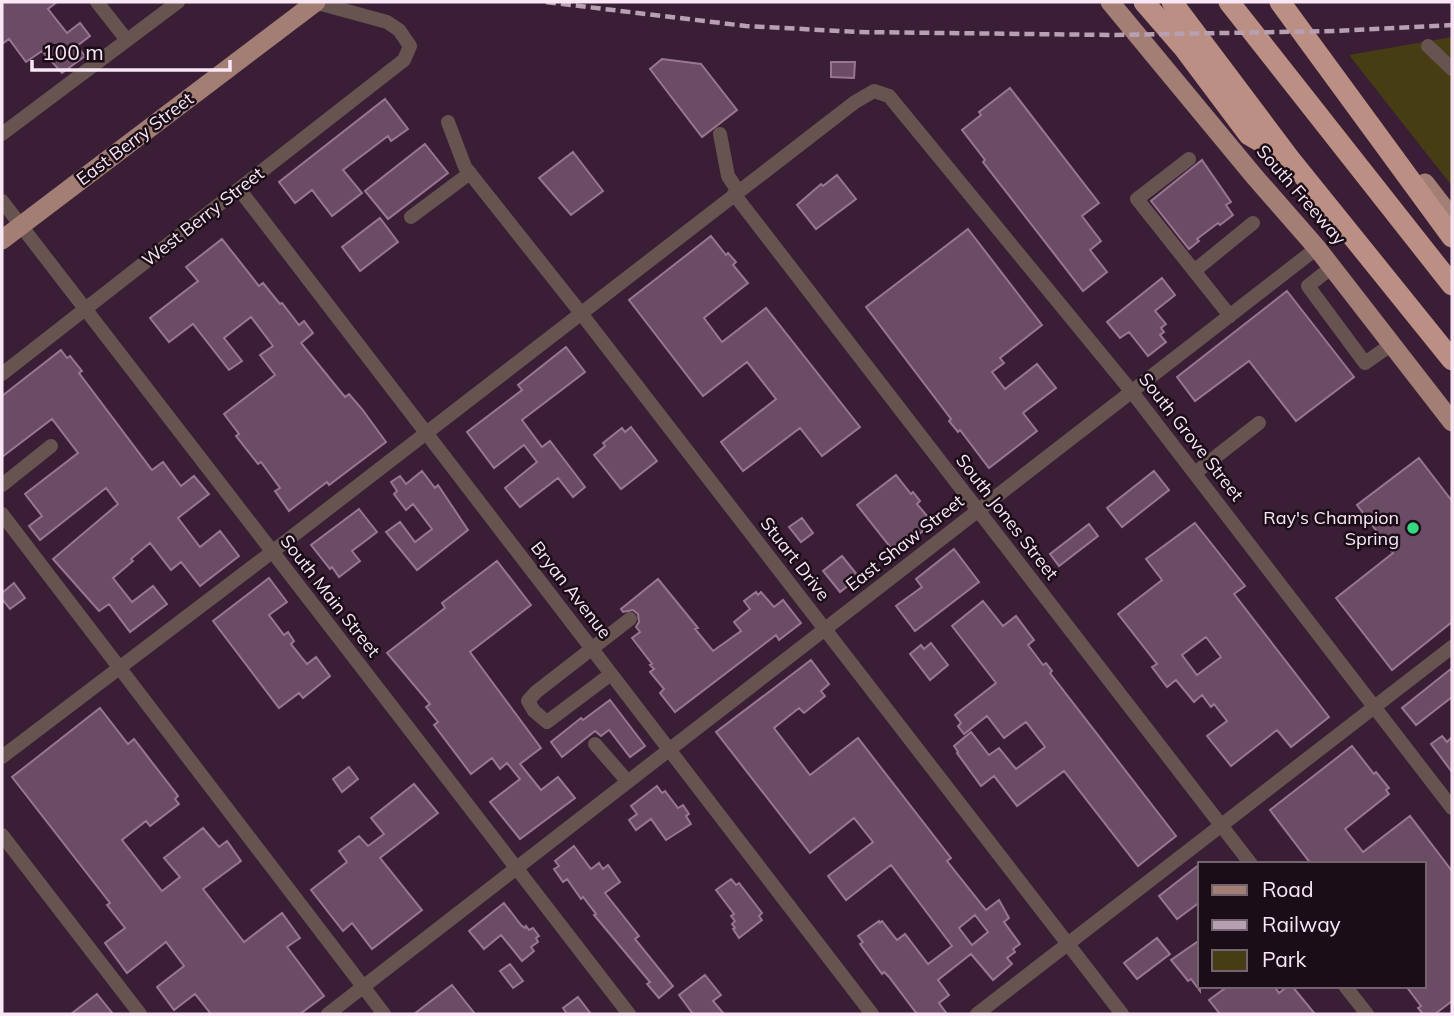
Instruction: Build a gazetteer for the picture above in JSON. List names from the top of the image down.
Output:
{
  "streets": {
    "highway": ["South Freeway"],
    "main road": ["East Berry Street"],
    "street": [
      "West Berry Street",
      "South Grove Street",
      "South Jones Street",
      "East Shaw Street",
      "Stuart Drive",
      "Bryan Avenue",
      "South Main Street"
    ]
  },
  "crossings": [
    ["East Berry Street", "West Berry Street"],
    ["East Berry Street", "South Main Street"],
    ["South Freeway", "East Shaw Street"],
    ["West Berry Street", "Bryan Avenue"],
    ["West Berry Street", "South Main Street"],
    ["South Grove Street", "South Jones Street"],
    ["South Grove Street", "East Shaw Street"],
    ["South Jones Street", "East Shaw Street"],
    ["East Shaw Street", "Stuart Drive"],
    ["East Shaw Street", "Bryan Avenue"],
    ["East Shaw Street", "South Main Street"]
  ],
  "places": ["Ray's Champion Spring"],
  "legend": ["Road", "Railway", "Park"],
  "scale_bar": "100 m"
}
